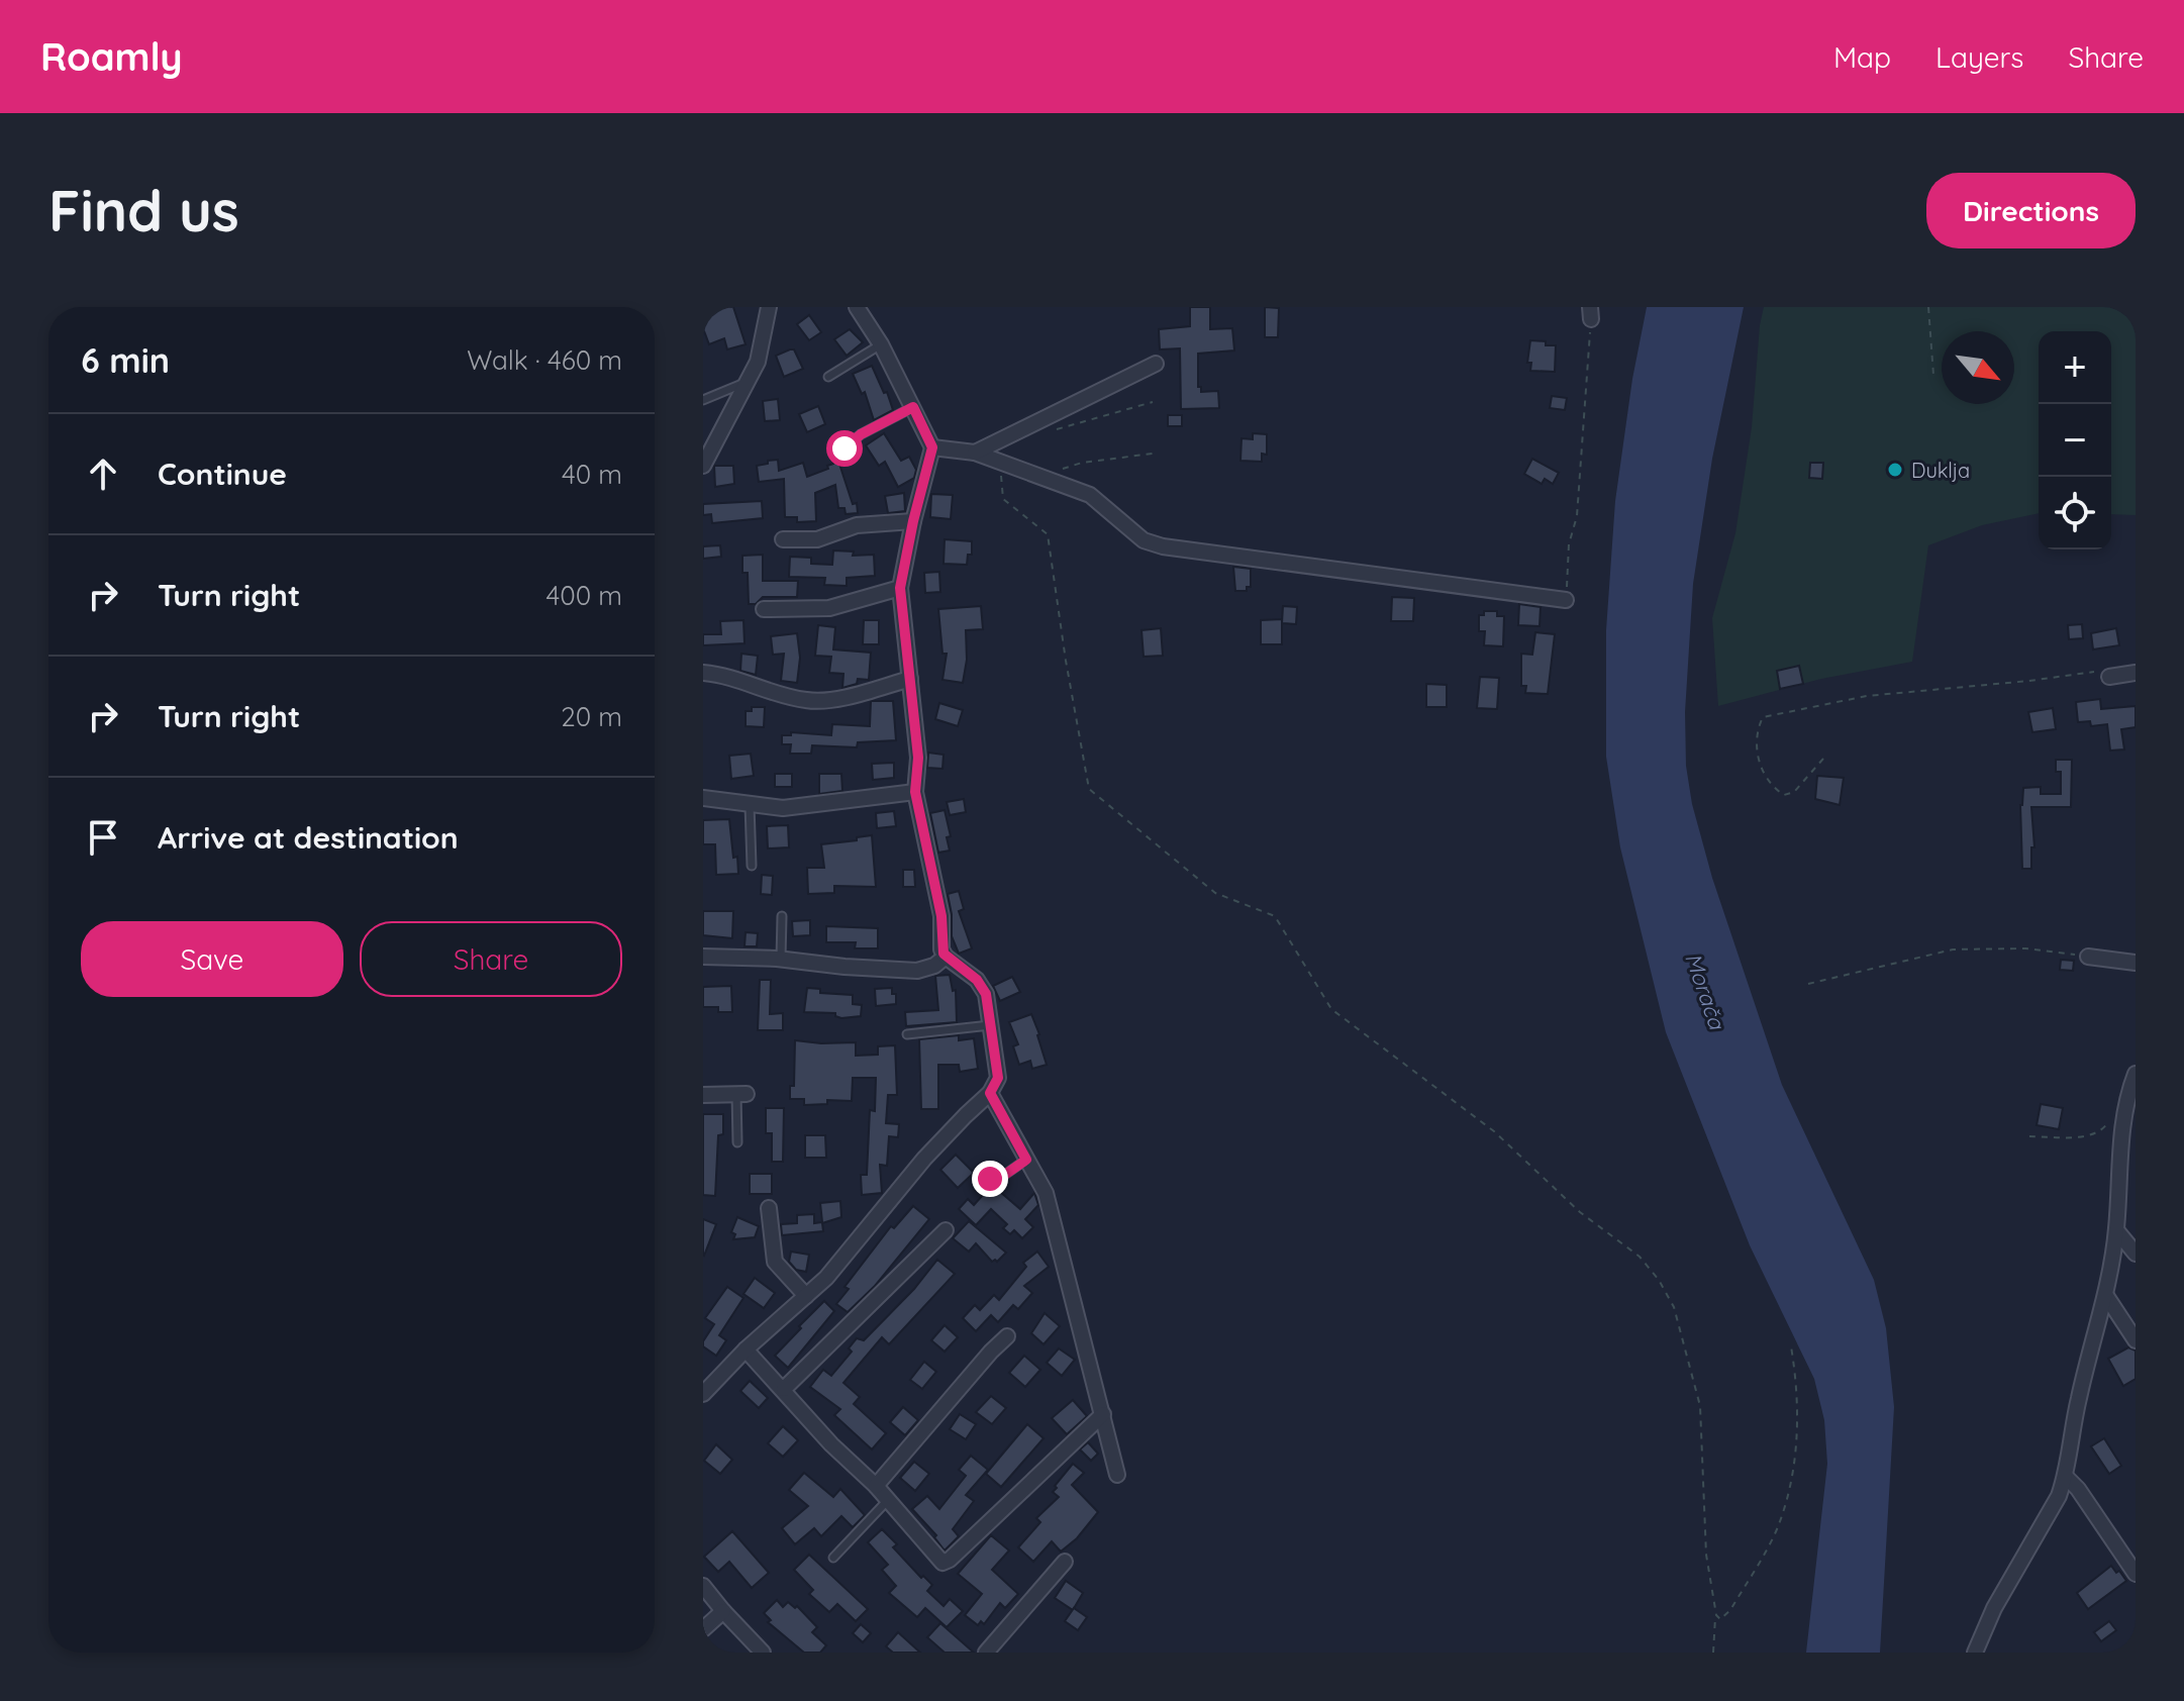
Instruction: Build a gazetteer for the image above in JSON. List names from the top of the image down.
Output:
{
  "water": ["Morača"],
  "places": ["Duklja"],
  "north": "bottom right",
  "page": {
    "header": "Roamly",
    "nav": ["Map", "Layers", "Share"],
    "buttons": [
      "Directions",
      ["Save", "Share"]
    ],
    "title": "Find us",
    "heading": ["6 min", "Walk · 460 m"],
    "map_buttons": ["+", "−"],
    "list": [
      ["Continue", "40 m"],
      ["Turn right", "400 m"],
      ["Turn right", "20 m"],
      "Arrive at destination"
    ]
  }
}
